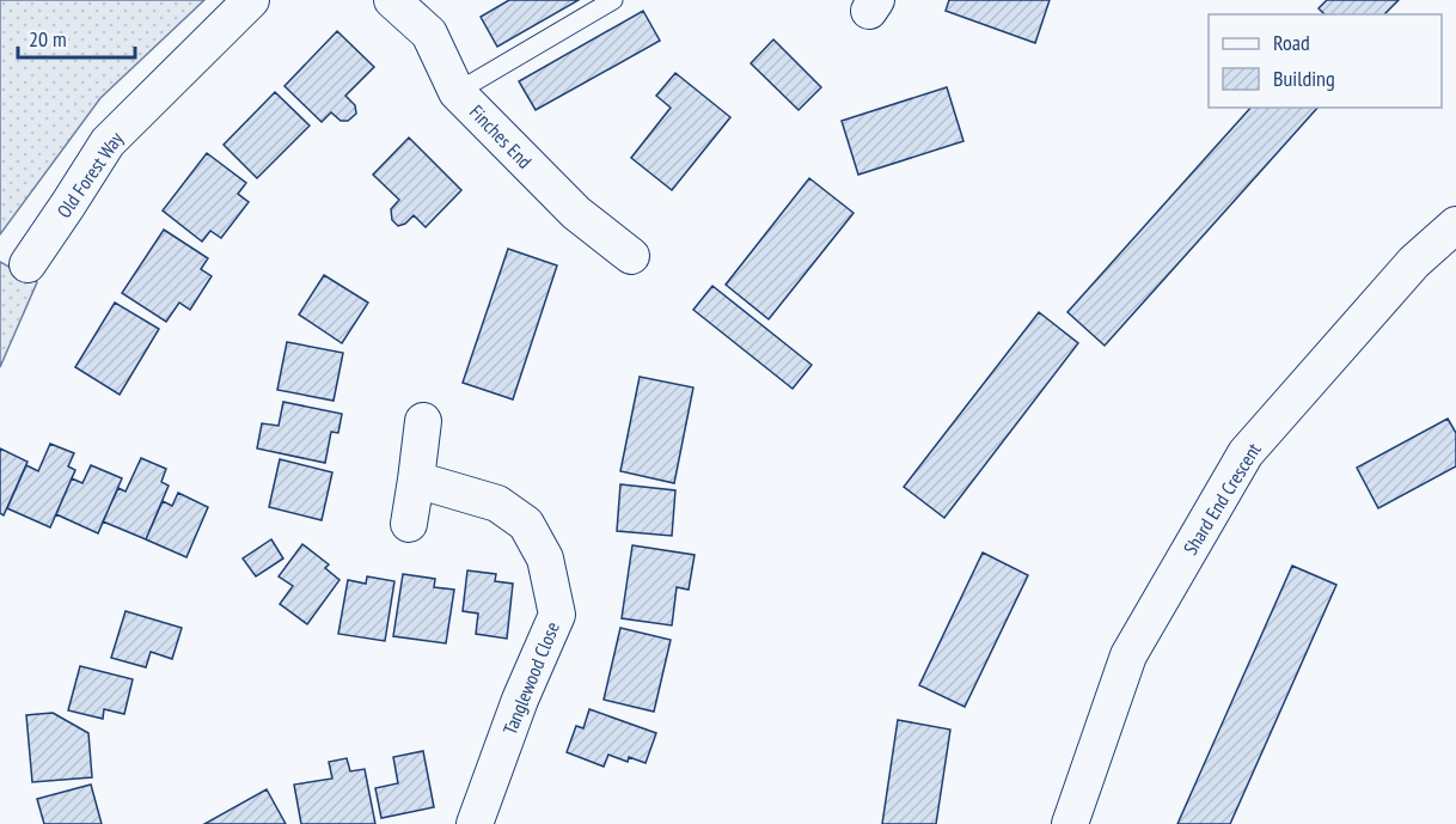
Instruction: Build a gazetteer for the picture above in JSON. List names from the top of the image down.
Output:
{
  "streets": {
    "street": [
      "Finches End",
      "Old Forest Way",
      "Shard End Crescent",
      "Tanglewood Close"
    ]
  },
  "legend": ["Road", "Building"],
  "scale_bar": "20 m"
}
